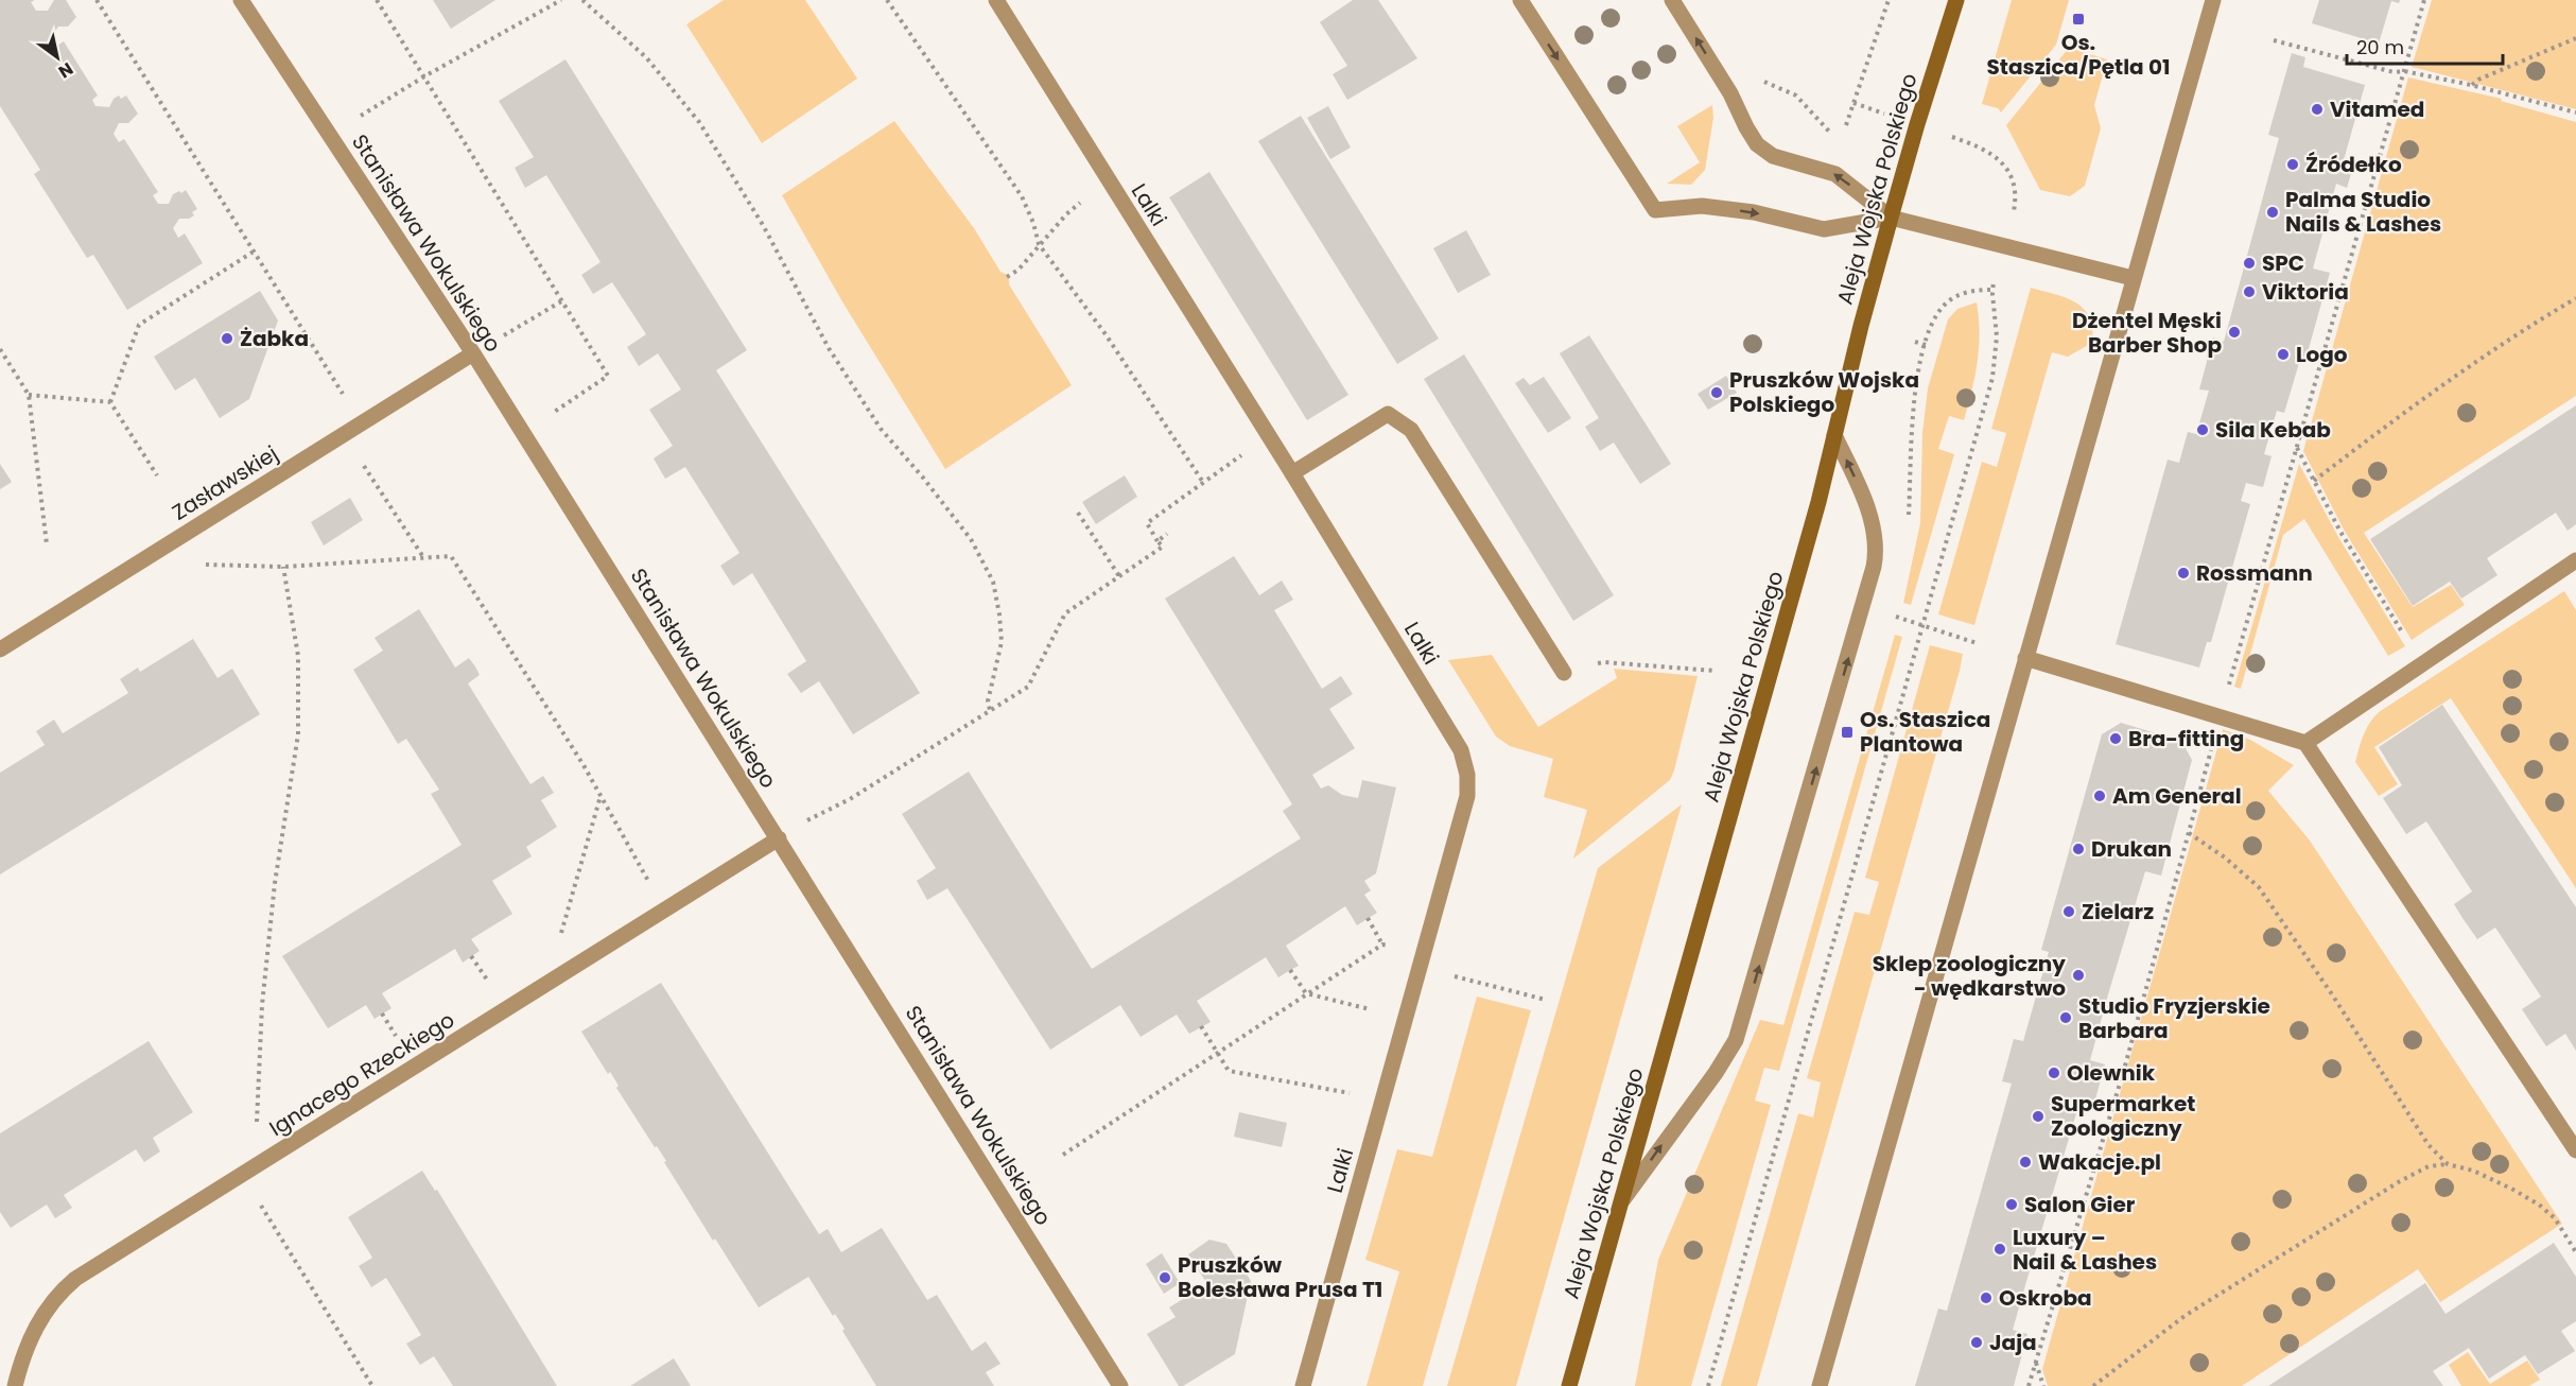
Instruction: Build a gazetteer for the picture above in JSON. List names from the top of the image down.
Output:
{
  "streets": {
    "main road": ["Aleja Wojska Polskiego"],
    "street": [
      "Lalki",
      "Stanisława Wokulskiego",
      "Zasławskiej",
      "Ignacego Rzeckiego"
    ]
  },
  "crossings": [
    ["Stanisława Wokulskiego", "Zasławskiej"],
    ["Stanisława Wokulskiego", "Ignacego Rzeckiego"]
  ],
  "places": {
    "transit": ["Os. Staszica/Pętla 01", "Os. Staszica Plantowa"],
    "other": [
      "Vitamed",
      "Źródełko",
      "Palma Studio Nails & Lashes",
      "SPC",
      "Viktoria",
      "Dżentel Męski Barber Shop",
      "Żabka",
      "Logo",
      "Pruszków Wojska Polskiego",
      "Sila Kebab",
      "Rossmann",
      "Bra-fitting",
      "Am General",
      "Drukan",
      "Zielarz",
      "Sklep zoologiczny - wędkarstwo",
      "Studio Fryzjerskie Barbara",
      "Olewnik",
      "Supermarket Zoologiczny",
      "Wakacje.pl",
      "Salon Gier",
      "Luxury – Nail & Lashes",
      "Pruszków Bolesława Prusa T1",
      "Oskroba",
      "Jaja"
    ]
  },
  "scale_bar": "20 m",
  "north": "bottom right"
}
